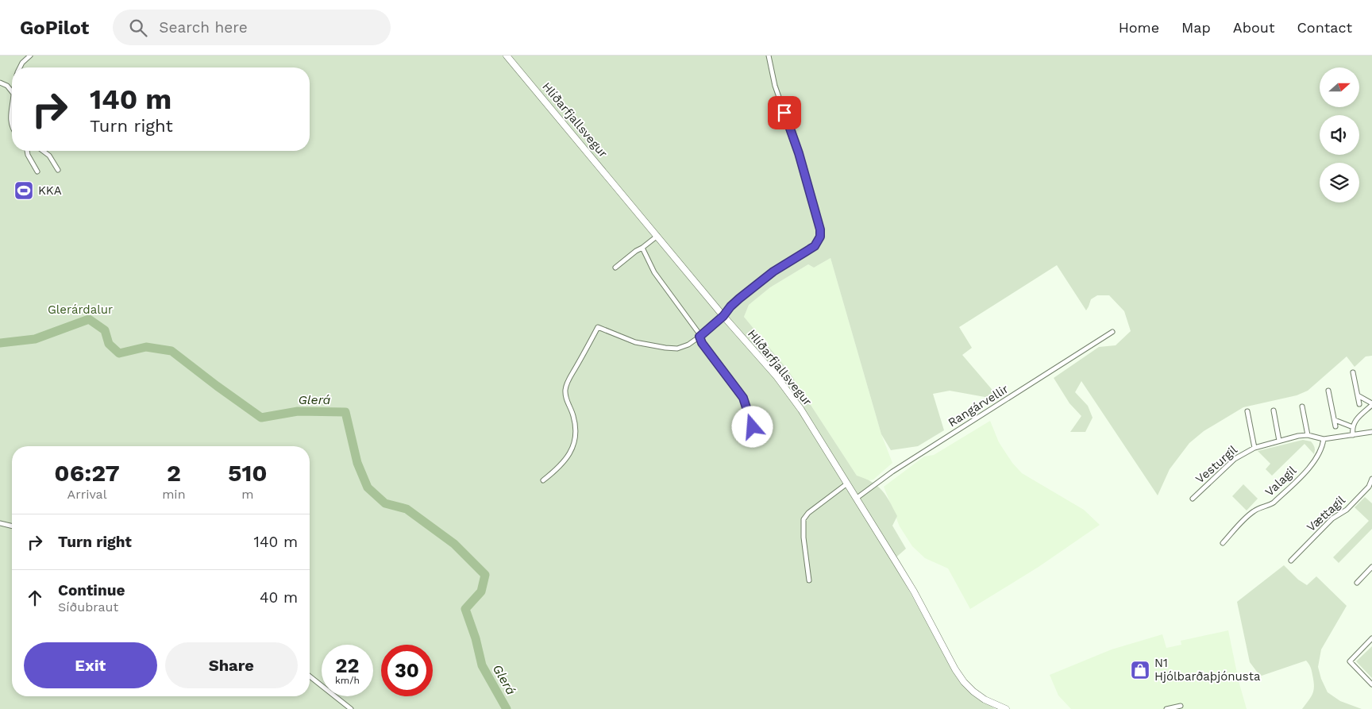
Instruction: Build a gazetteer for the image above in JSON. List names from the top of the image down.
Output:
{
  "streets": {
    "main road": ["Hlíðarfjallsvegur"],
    "street": [
      "Rangárvellir",
      "Vesturgil",
      "Valagil",
      "Vættagil"
    ]
  },
  "crossings": [
    ["Hlíðarfjallsvegur", "Rangárvellir"],
    ["Vesturgil", "Valagil"]
  ],
  "water": ["Glerá"],
  "parks": ["Glerárdalur"],
  "places": {
    "sports": ["KKA"],
    "shop": ["N1 Hjólbarðaþjónusta"]
  },
  "north": "right",
  "page": {
    "header": "GoPilot",
    "search": "Search here",
    "nav": [
      "Home",
      "Map",
      "About",
      "Contact"
    ],
    "turn": ["140 m", "Turn right"],
    "eta": [
      "06:27",
      "Arrival",
      "2",
      "min",
      "510",
      "m"
    ],
    "list": [
      {
        "name": "Turn right",
        "value": "140 m"
      },
      {
        "name": "Continue",
        "note": "Síðubraut",
        "value": "40 m"
      }
    ],
    "buttons": ["Exit", "Share"],
    "speed": "22 km/h",
    "limit": "30"
  }
}
